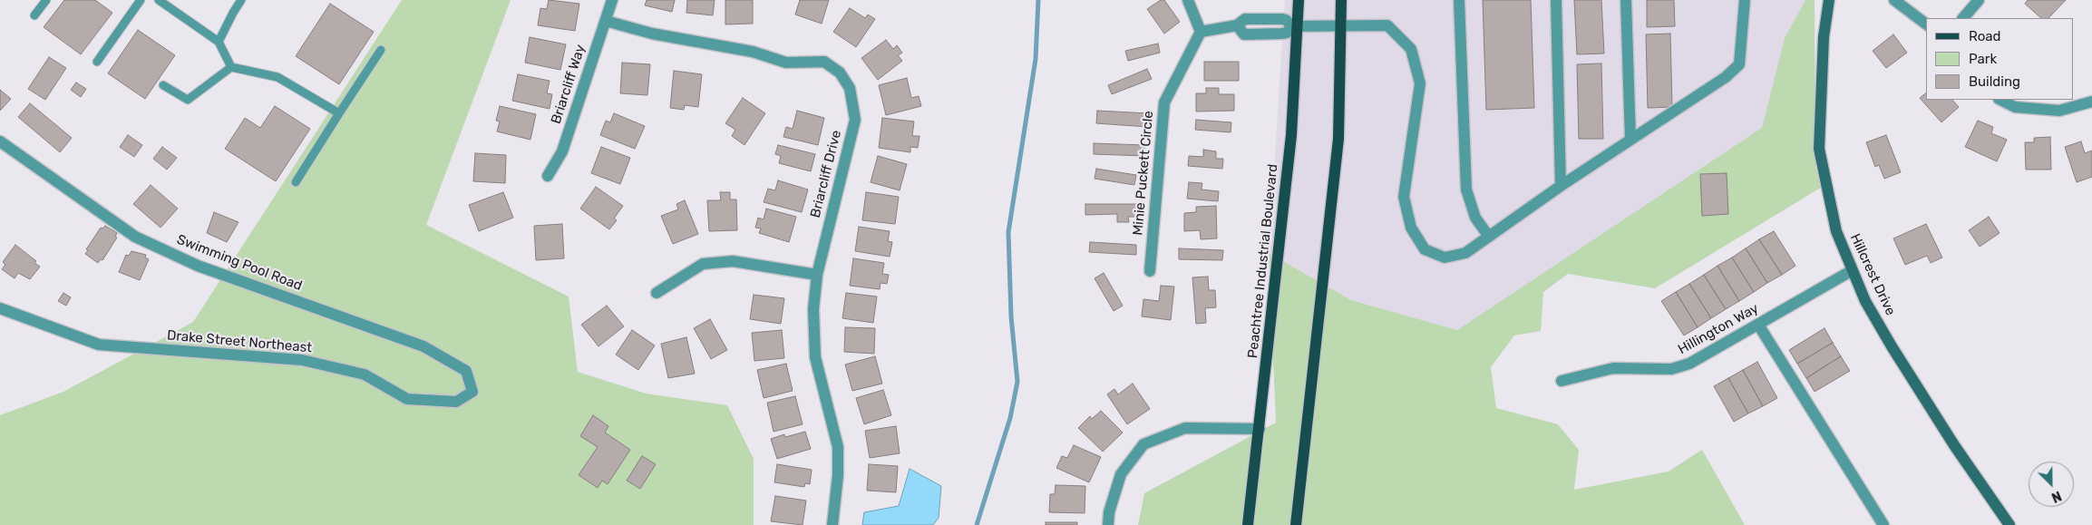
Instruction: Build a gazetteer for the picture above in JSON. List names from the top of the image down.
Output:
{
  "streets": {
    "main road": ["Peachtree Industrial Boulevard"],
    "street": [
      "Briarcliff Way",
      "Minie Puckett Circle",
      "Briarcliff Drive",
      "Swimming Pool Road",
      "Hillcrest Drive",
      "Hillington Way",
      "Drake Street Northeast"
    ]
  },
  "crossings": [
    ["Briarcliff Way", "Briarcliff Drive"],
    ["Swimming Pool Road", "Drake Street Northeast"],
    ["Hillcrest Drive", "Hillington Way"]
  ],
  "legend": ["Road", "Park", "Building"],
  "north": "bottom right"
}
